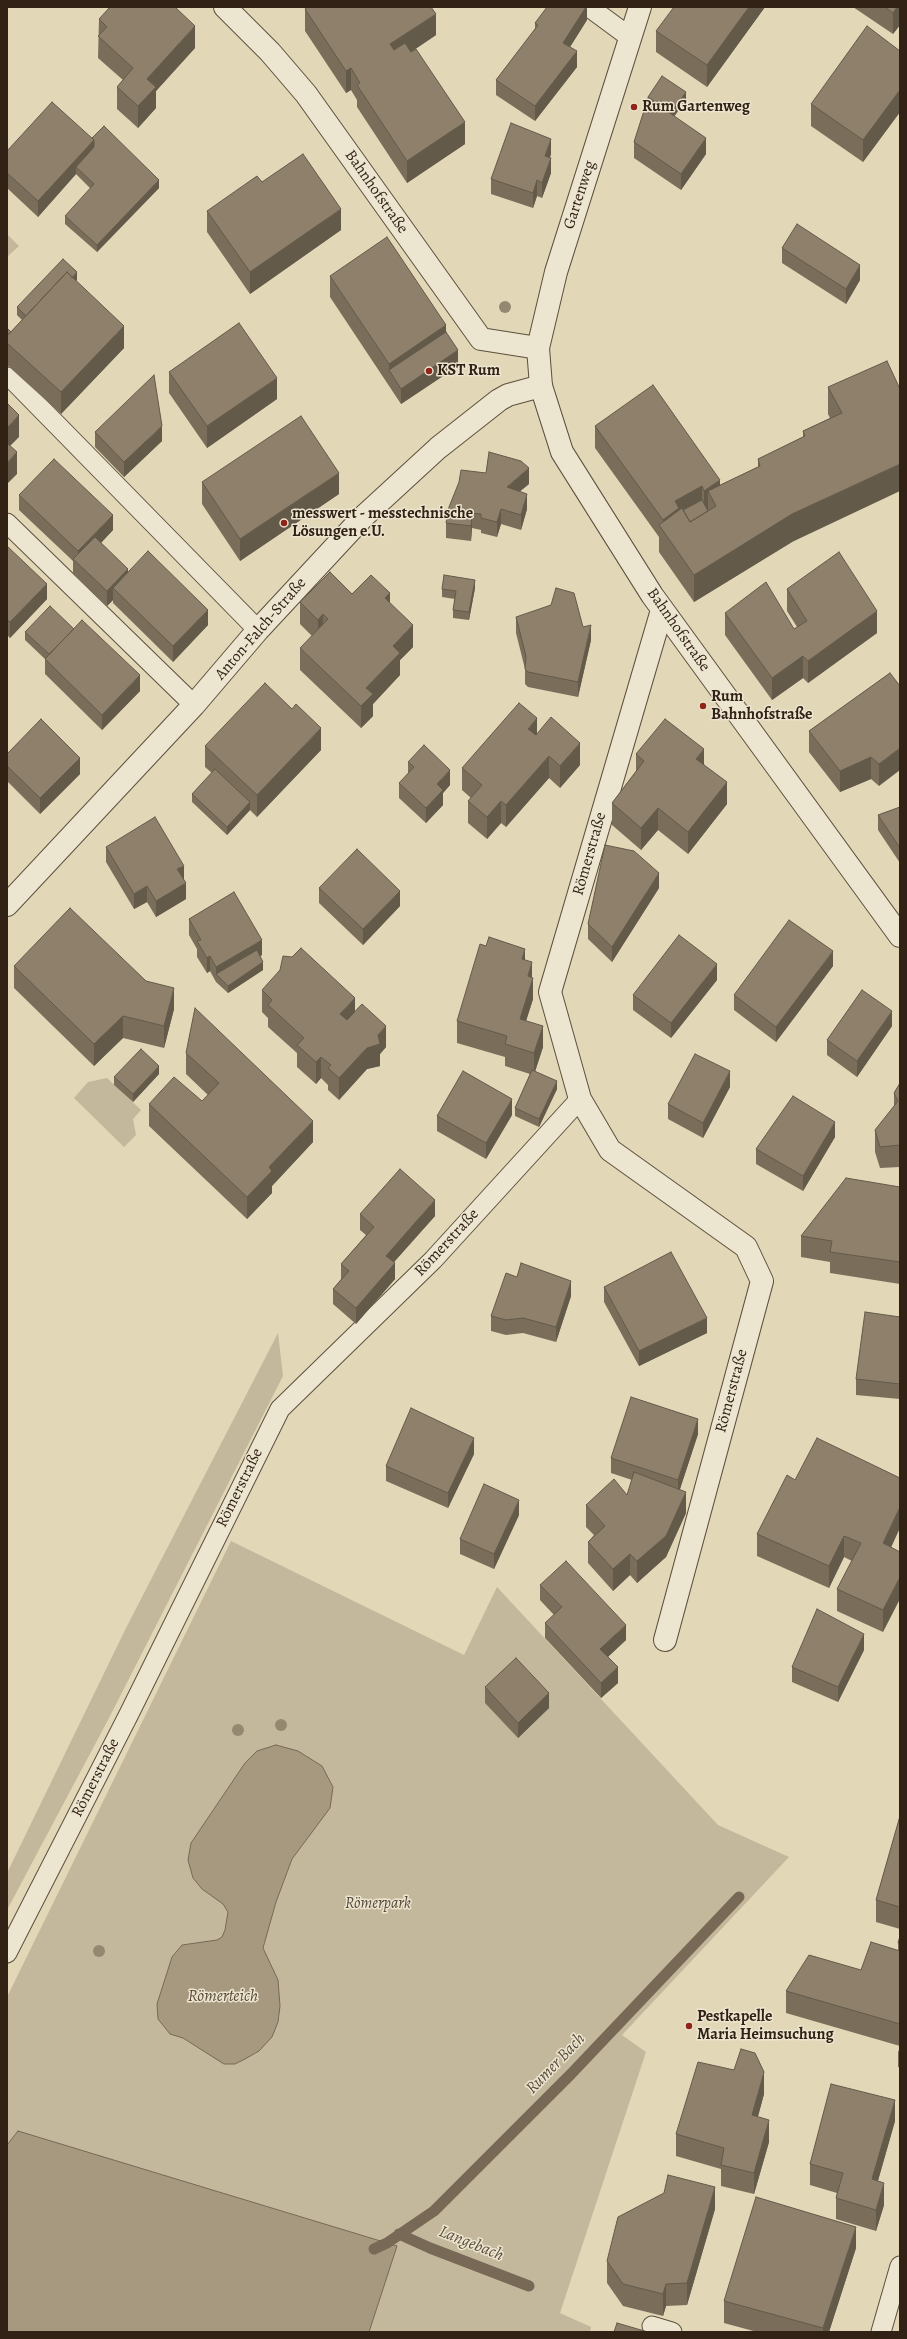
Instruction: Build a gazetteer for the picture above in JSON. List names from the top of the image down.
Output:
{
  "streets": {
    "street": [
      "Bahnhofstraße",
      "Gartenweg",
      "Anton-Falch-Straße",
      "Römerstraße"
    ]
  },
  "crossings": [
    ["Bahnhofstraße", "Gartenweg"],
    ["Bahnhofstraße", "Anton-Falch-Straße"],
    ["Bahnhofstraße", "Römerstraße"],
    ["Gartenweg", "Anton-Falch-Straße"]
  ],
  "water": ["Römerteich", "Rumer Bach", "Langebach"],
  "parks": ["Römerpark"],
  "places": [
    "Rum Gartenweg",
    "KST Rum",
    "messwert - messtechnische Lösungen e.U.",
    "Rum Bahnhofstraße",
    "Pestkapelle Maria Heimsuchung"
  ]
}
